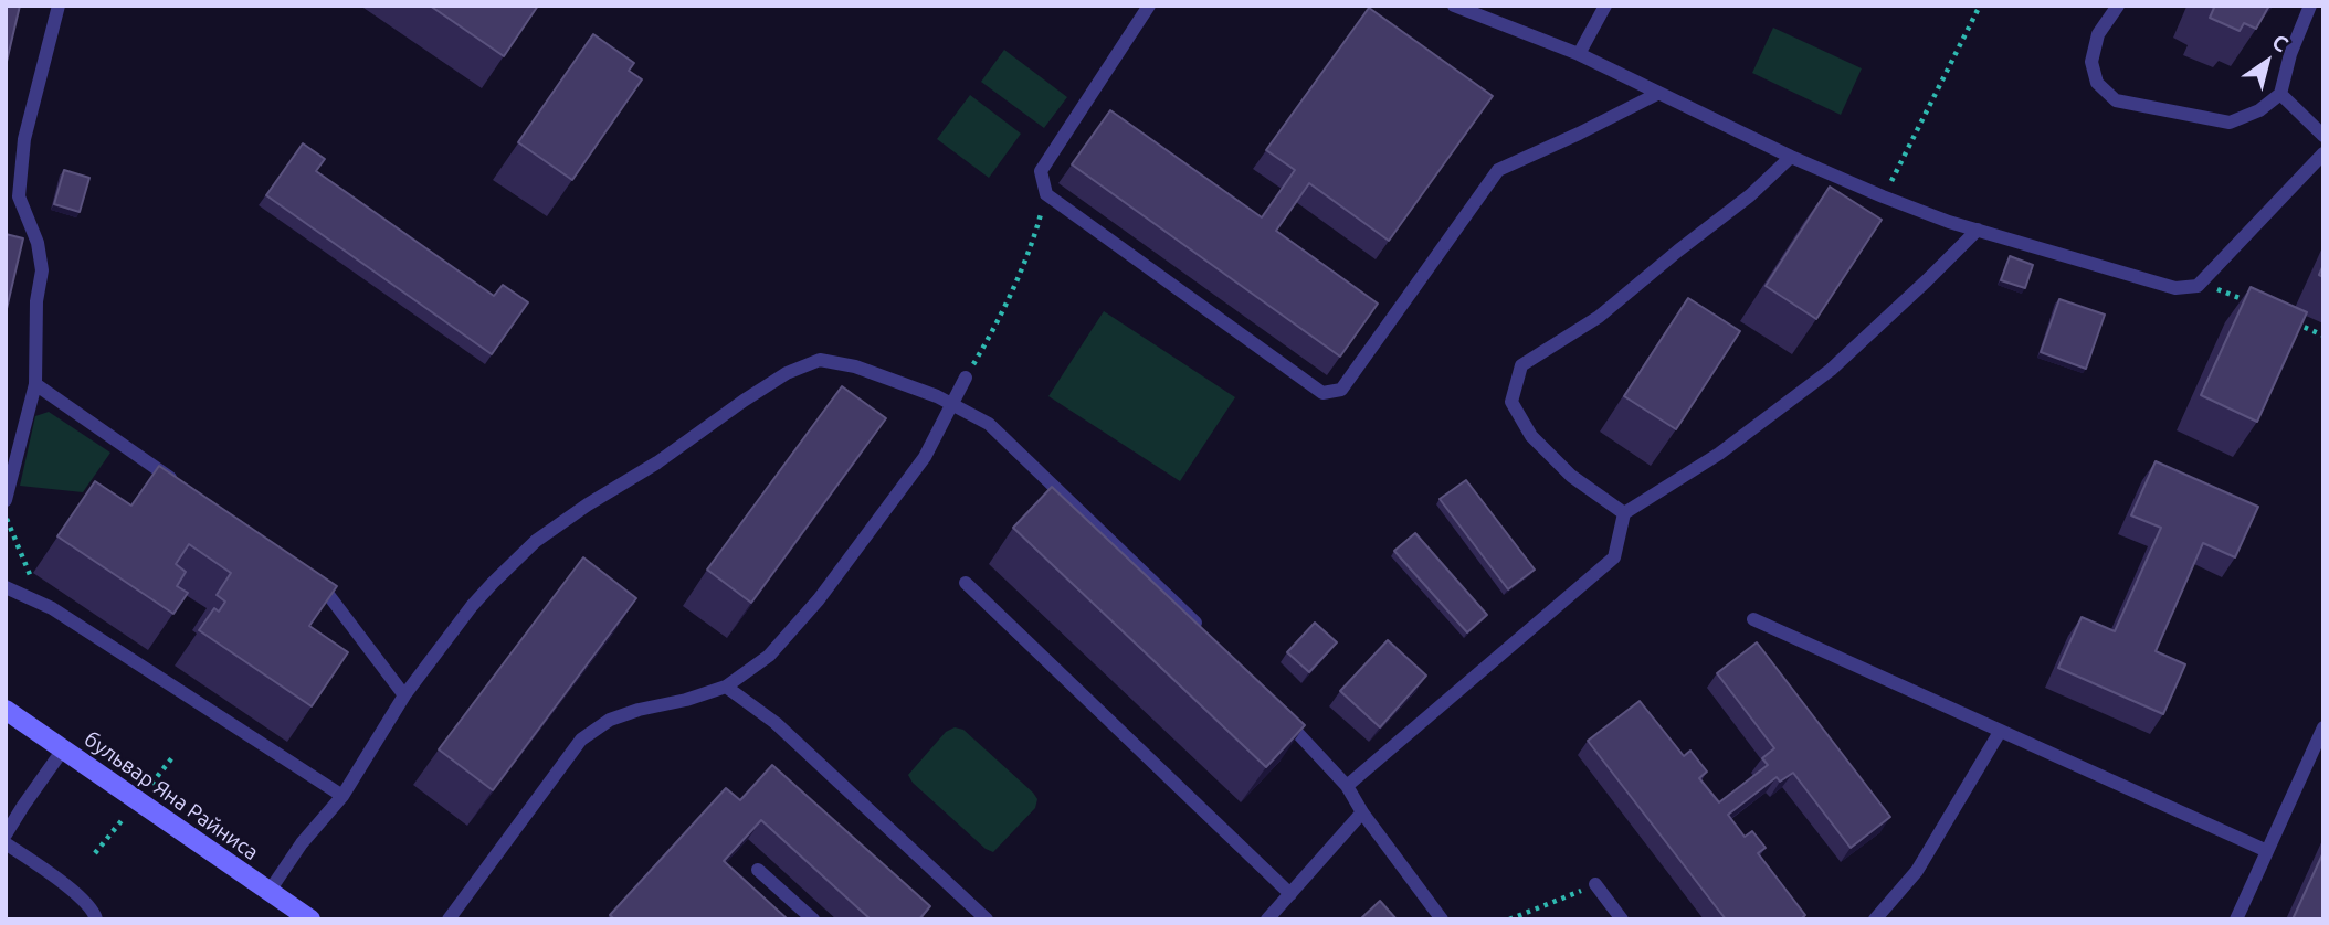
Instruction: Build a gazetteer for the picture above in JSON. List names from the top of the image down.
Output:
{
  "streets": {
    "main road": ["бульвар Яна Райниса"]
  },
  "north": "top right"
}
